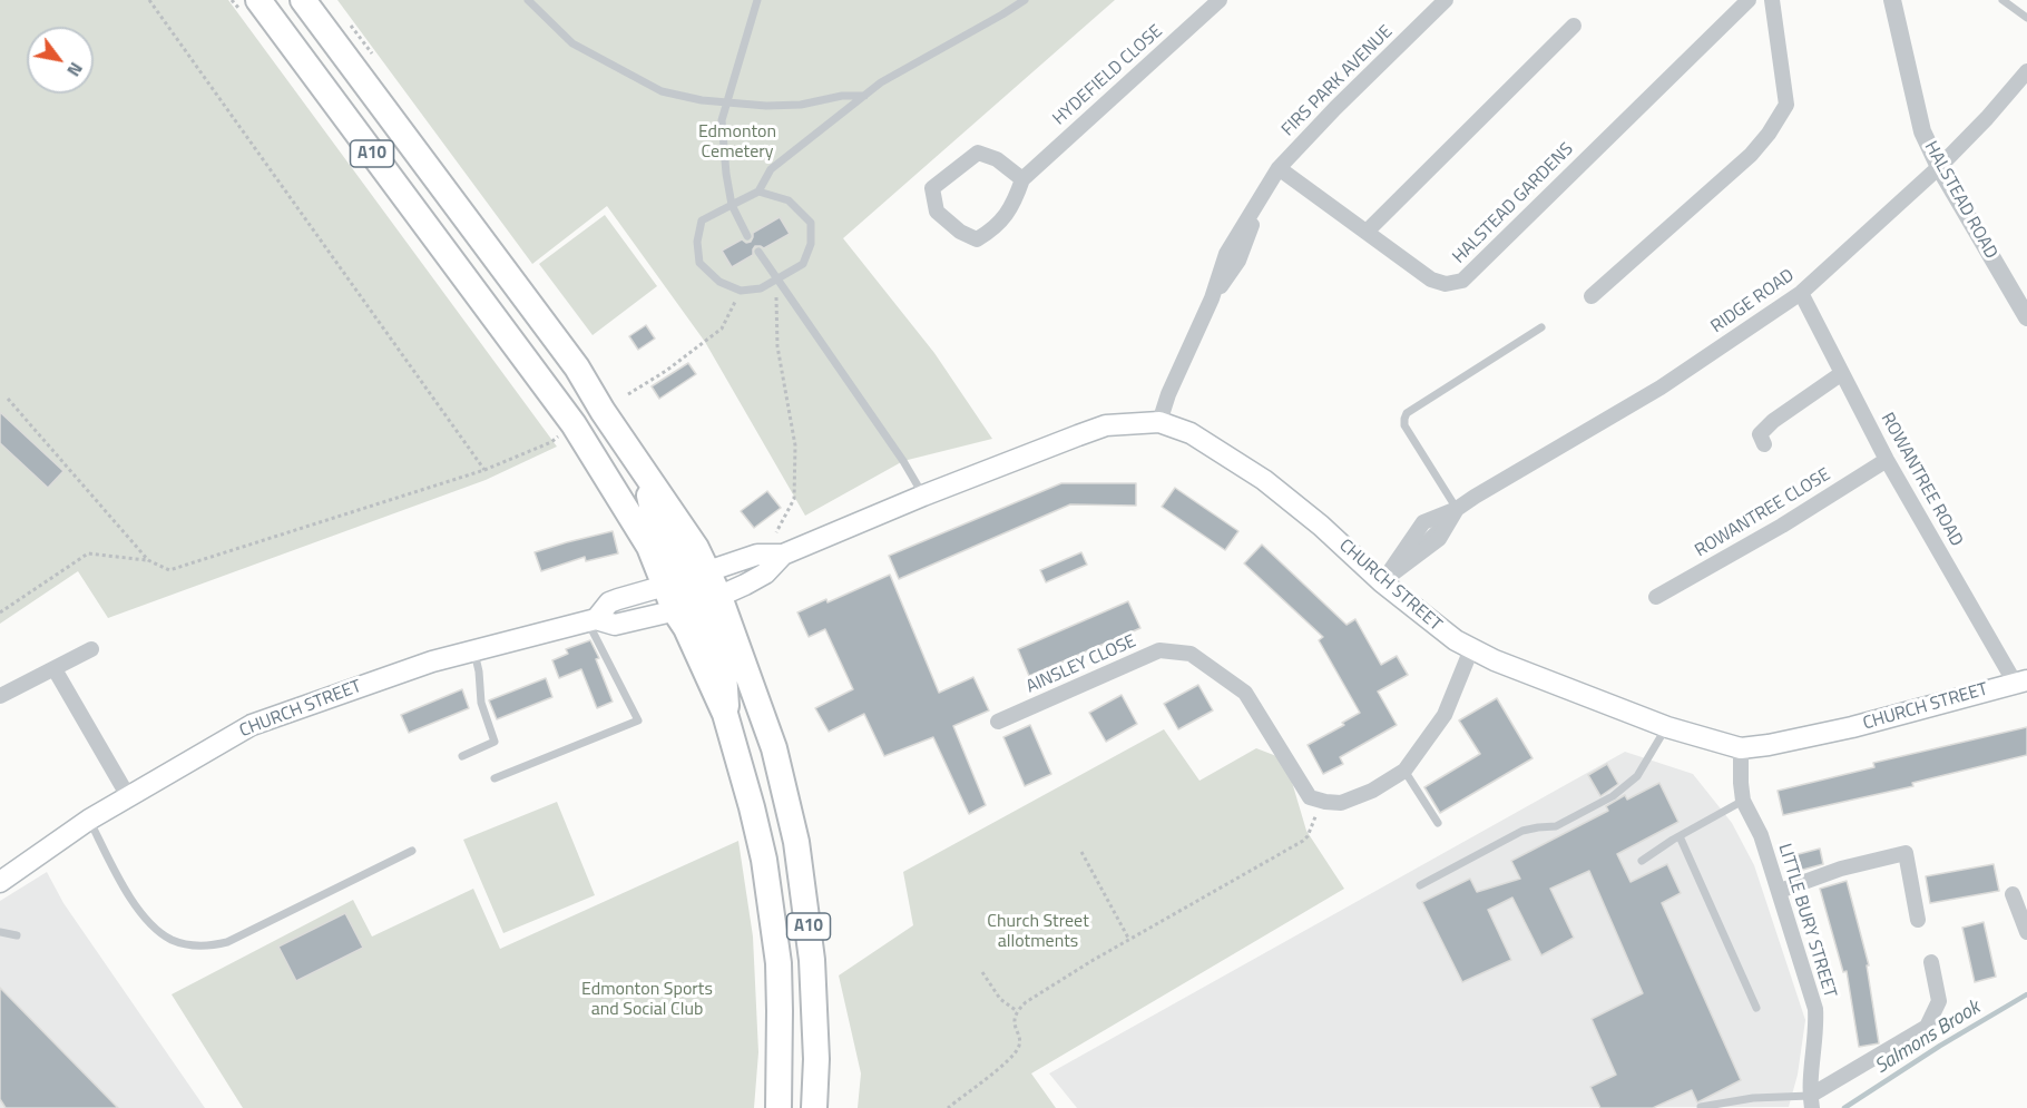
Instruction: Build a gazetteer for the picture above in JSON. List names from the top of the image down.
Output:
{
  "streets": {
    "highway": ["A10"],
    "main road": ["CHURCH STREET"],
    "street": [
      "HYDEFIELD CLOSE",
      "FIRS PARK AVENUE",
      "HALSTEAD ROAD",
      "HALSTEAD GARDENS",
      "RIDGE ROAD",
      "ROWANTREE ROAD",
      "ROWANTREE CLOSE",
      "AINSLEY CLOSE",
      "LITTLE BURY STREET"
    ]
  },
  "crossings": [
    ["FIRS PARK AVENUE", "HALSTEAD GARDENS"],
    ["FIRS PARK AVENUE", "CHURCH STREET"],
    ["A10", "CHURCH STREET"],
    ["HALSTEAD ROAD", "RIDGE ROAD"],
    ["RIDGE ROAD", "ROWANTREE ROAD"],
    ["RIDGE ROAD", "CHURCH STREET"],
    ["ROWANTREE ROAD", "ROWANTREE CLOSE"],
    ["ROWANTREE ROAD", "CHURCH STREET"],
    ["CHURCH STREET", "LITTLE BURY STREET"]
  ],
  "water": ["Salmons Brook"],
  "parks": ["Edmonton Cemetery", "Church Street allotments", "Edmonton Sports and Social Club"],
  "north": "bottom right"
}
